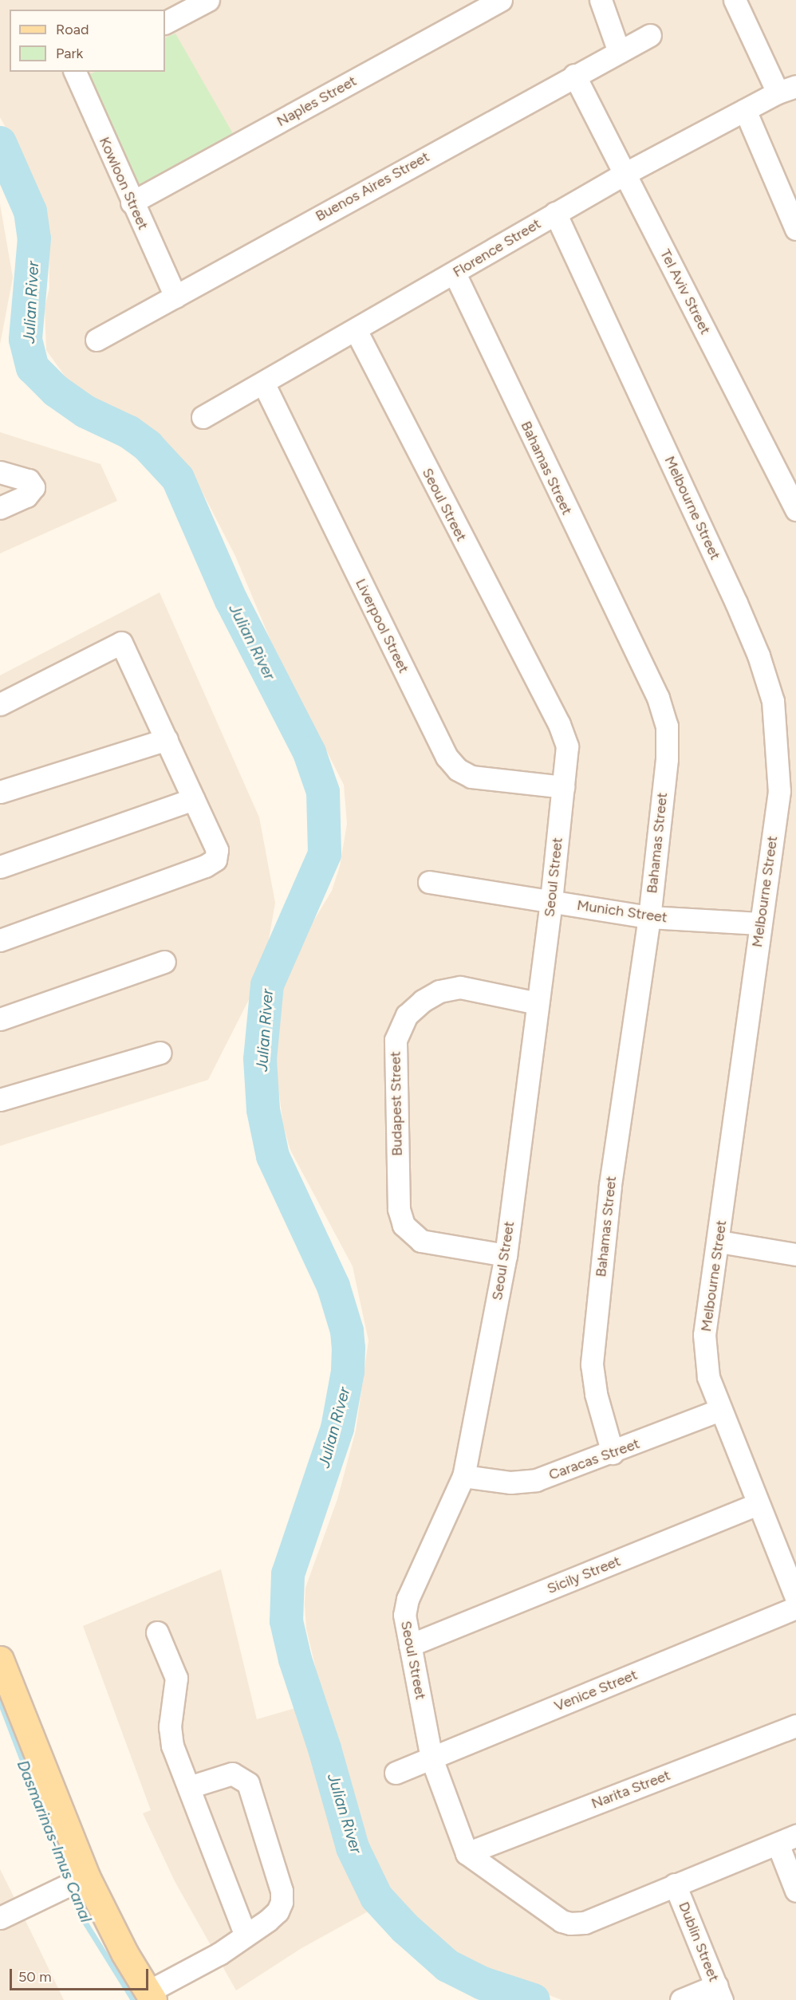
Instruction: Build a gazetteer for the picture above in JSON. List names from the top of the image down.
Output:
{
  "streets": {
    "street": [
      "Naples Street",
      "Kowloon Street",
      "Buenos Aires Street",
      "Florence Street",
      "Tel Aviv Street",
      "Bahamas Street",
      "Seoul Street",
      "Melbourne Street",
      "Liverpool Street",
      "Munich Street",
      "Budapest Street",
      "Caracas Street",
      "Sicily Street",
      "Venice Street",
      "Narita Street",
      "Dublin Street"
    ]
  },
  "crossings": [
    ["Naples Street", "Kowloon Street"],
    ["Kowloon Street", "Buenos Aires Street"],
    ["Buenos Aires Street", "Tel Aviv Street"],
    ["Florence Street", "Tel Aviv Street"],
    ["Florence Street", "Bahamas Street"],
    ["Florence Street", "Seoul Street"],
    ["Florence Street", "Melbourne Street"],
    ["Florence Street", "Liverpool Street"],
    ["Bahamas Street", "Munich Street"],
    ["Bahamas Street", "Caracas Street"],
    ["Seoul Street", "Liverpool Street"],
    ["Seoul Street", "Munich Street"],
    ["Seoul Street", "Budapest Street"],
    ["Seoul Street", "Caracas Street"],
    ["Seoul Street", "Sicily Street"],
    ["Seoul Street", "Venice Street"],
    ["Seoul Street", "Narita Street"],
    ["Melbourne Street", "Munich Street"],
    ["Melbourne Street", "Caracas Street"],
    ["Melbourne Street", "Sicily Street"]
  ],
  "water": ["Julian River", "Dasmarinas-Imus Canal"],
  "legend": ["Road", "Park"],
  "scale_bar": "50 m"
}
